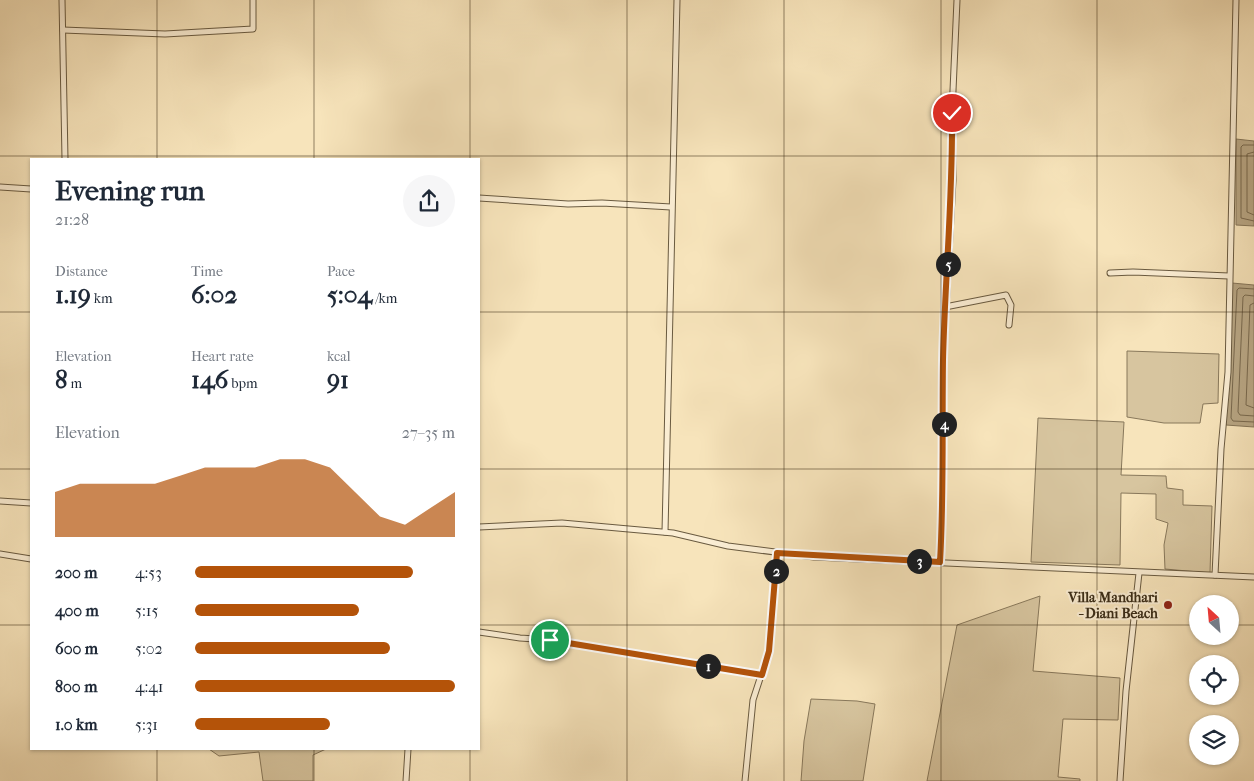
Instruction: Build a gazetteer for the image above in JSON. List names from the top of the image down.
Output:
{
  "places": ["Villa Mandhari - Diani Beach"],
  "north": "top left",
  "page": {
    "heading": ["Evening run", "21:28"],
    "stats": [
      ["Distance", "1.19 km"],
      ["Time", "6:02"],
      ["Pace", "5:04 /km"],
      ["Elevation", "8 m"],
      ["Heart rate", "146 bpm"],
      ["kcal", "91"]
    ],
    "pins": [
      "5",
      "4",
      "3",
      "2",
      "1"
    ],
    "chart": ["Elevation", "27–35 m"],
    "list": [
      {
        "name": "200 m",
        "note": "4:53"
      },
      {
        "name": "400 m",
        "note": "5:15"
      },
      {
        "name": "600 m",
        "note": "5:02"
      },
      {
        "name": "800 m",
        "note": "4:41"
      },
      {
        "name": "1.0 km",
        "note": "5:31"
      }
    ]
  }
}
